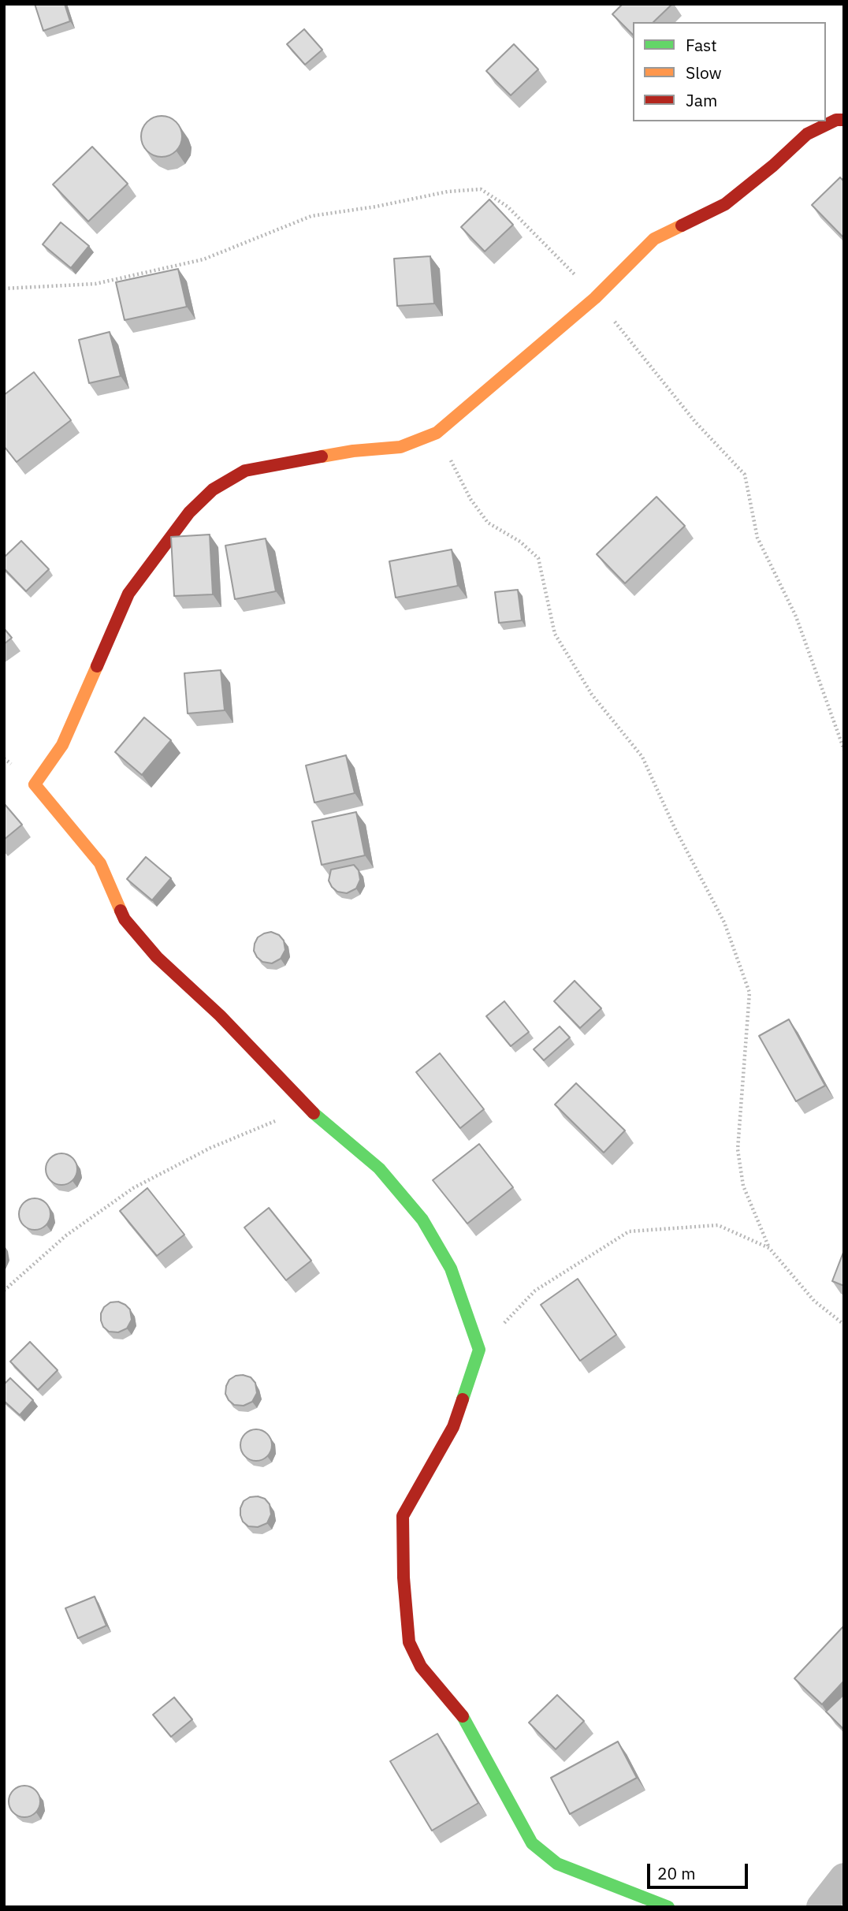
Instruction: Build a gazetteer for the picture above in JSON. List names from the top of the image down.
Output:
{
  "legend": ["Fast", "Slow", "Jam"],
  "scale_bar": "20 m"
}
